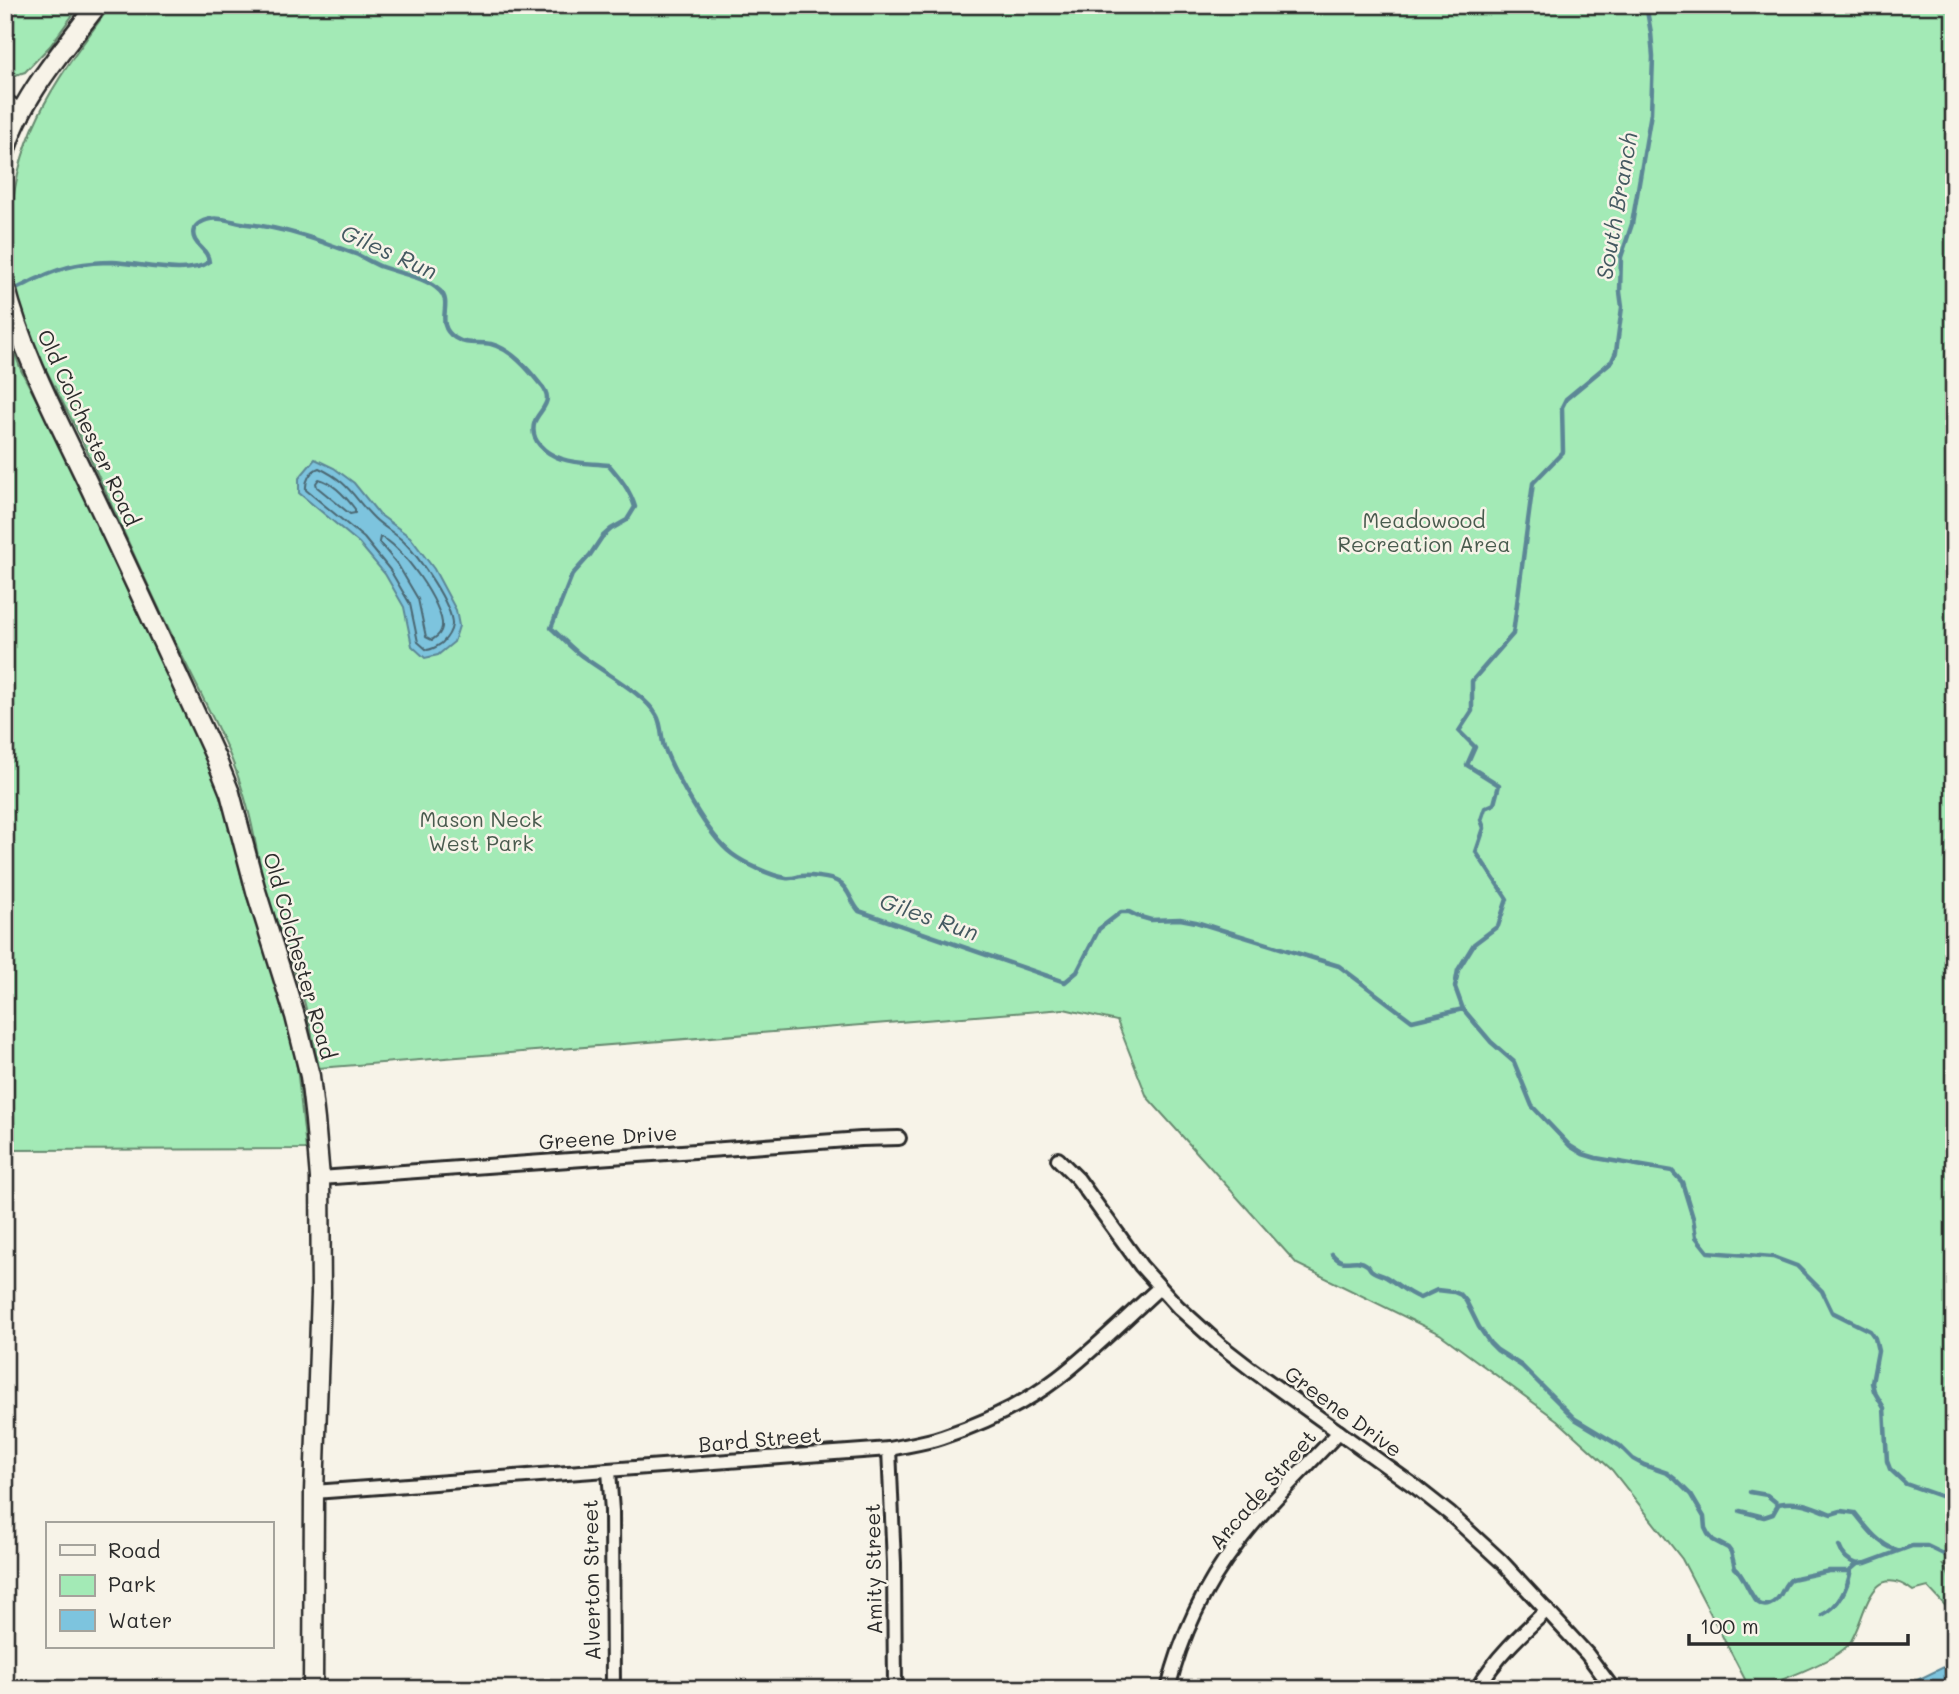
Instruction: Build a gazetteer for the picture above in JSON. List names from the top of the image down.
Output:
{
  "streets": {
    "street": [
      "Old Colchester Road",
      "Greene Drive",
      "Bard Street",
      "Arcade Street",
      "Amity Street",
      "Alverton Street"
    ]
  },
  "crossings": [
    ["Old Colchester Road", "Greene Drive"],
    ["Old Colchester Road", "Bard Street"],
    ["Greene Drive", "Bard Street"],
    ["Greene Drive", "Arcade Street"],
    ["Bard Street", "Amity Street"],
    ["Bard Street", "Alverton Street"]
  ],
  "water": ["South Branch", "Giles Run"],
  "parks": ["Meadowood Recreation Area", "Mason Neck West Park"],
  "legend": ["Road", "Park", "Water"],
  "scale_bar": "100 m"
}
